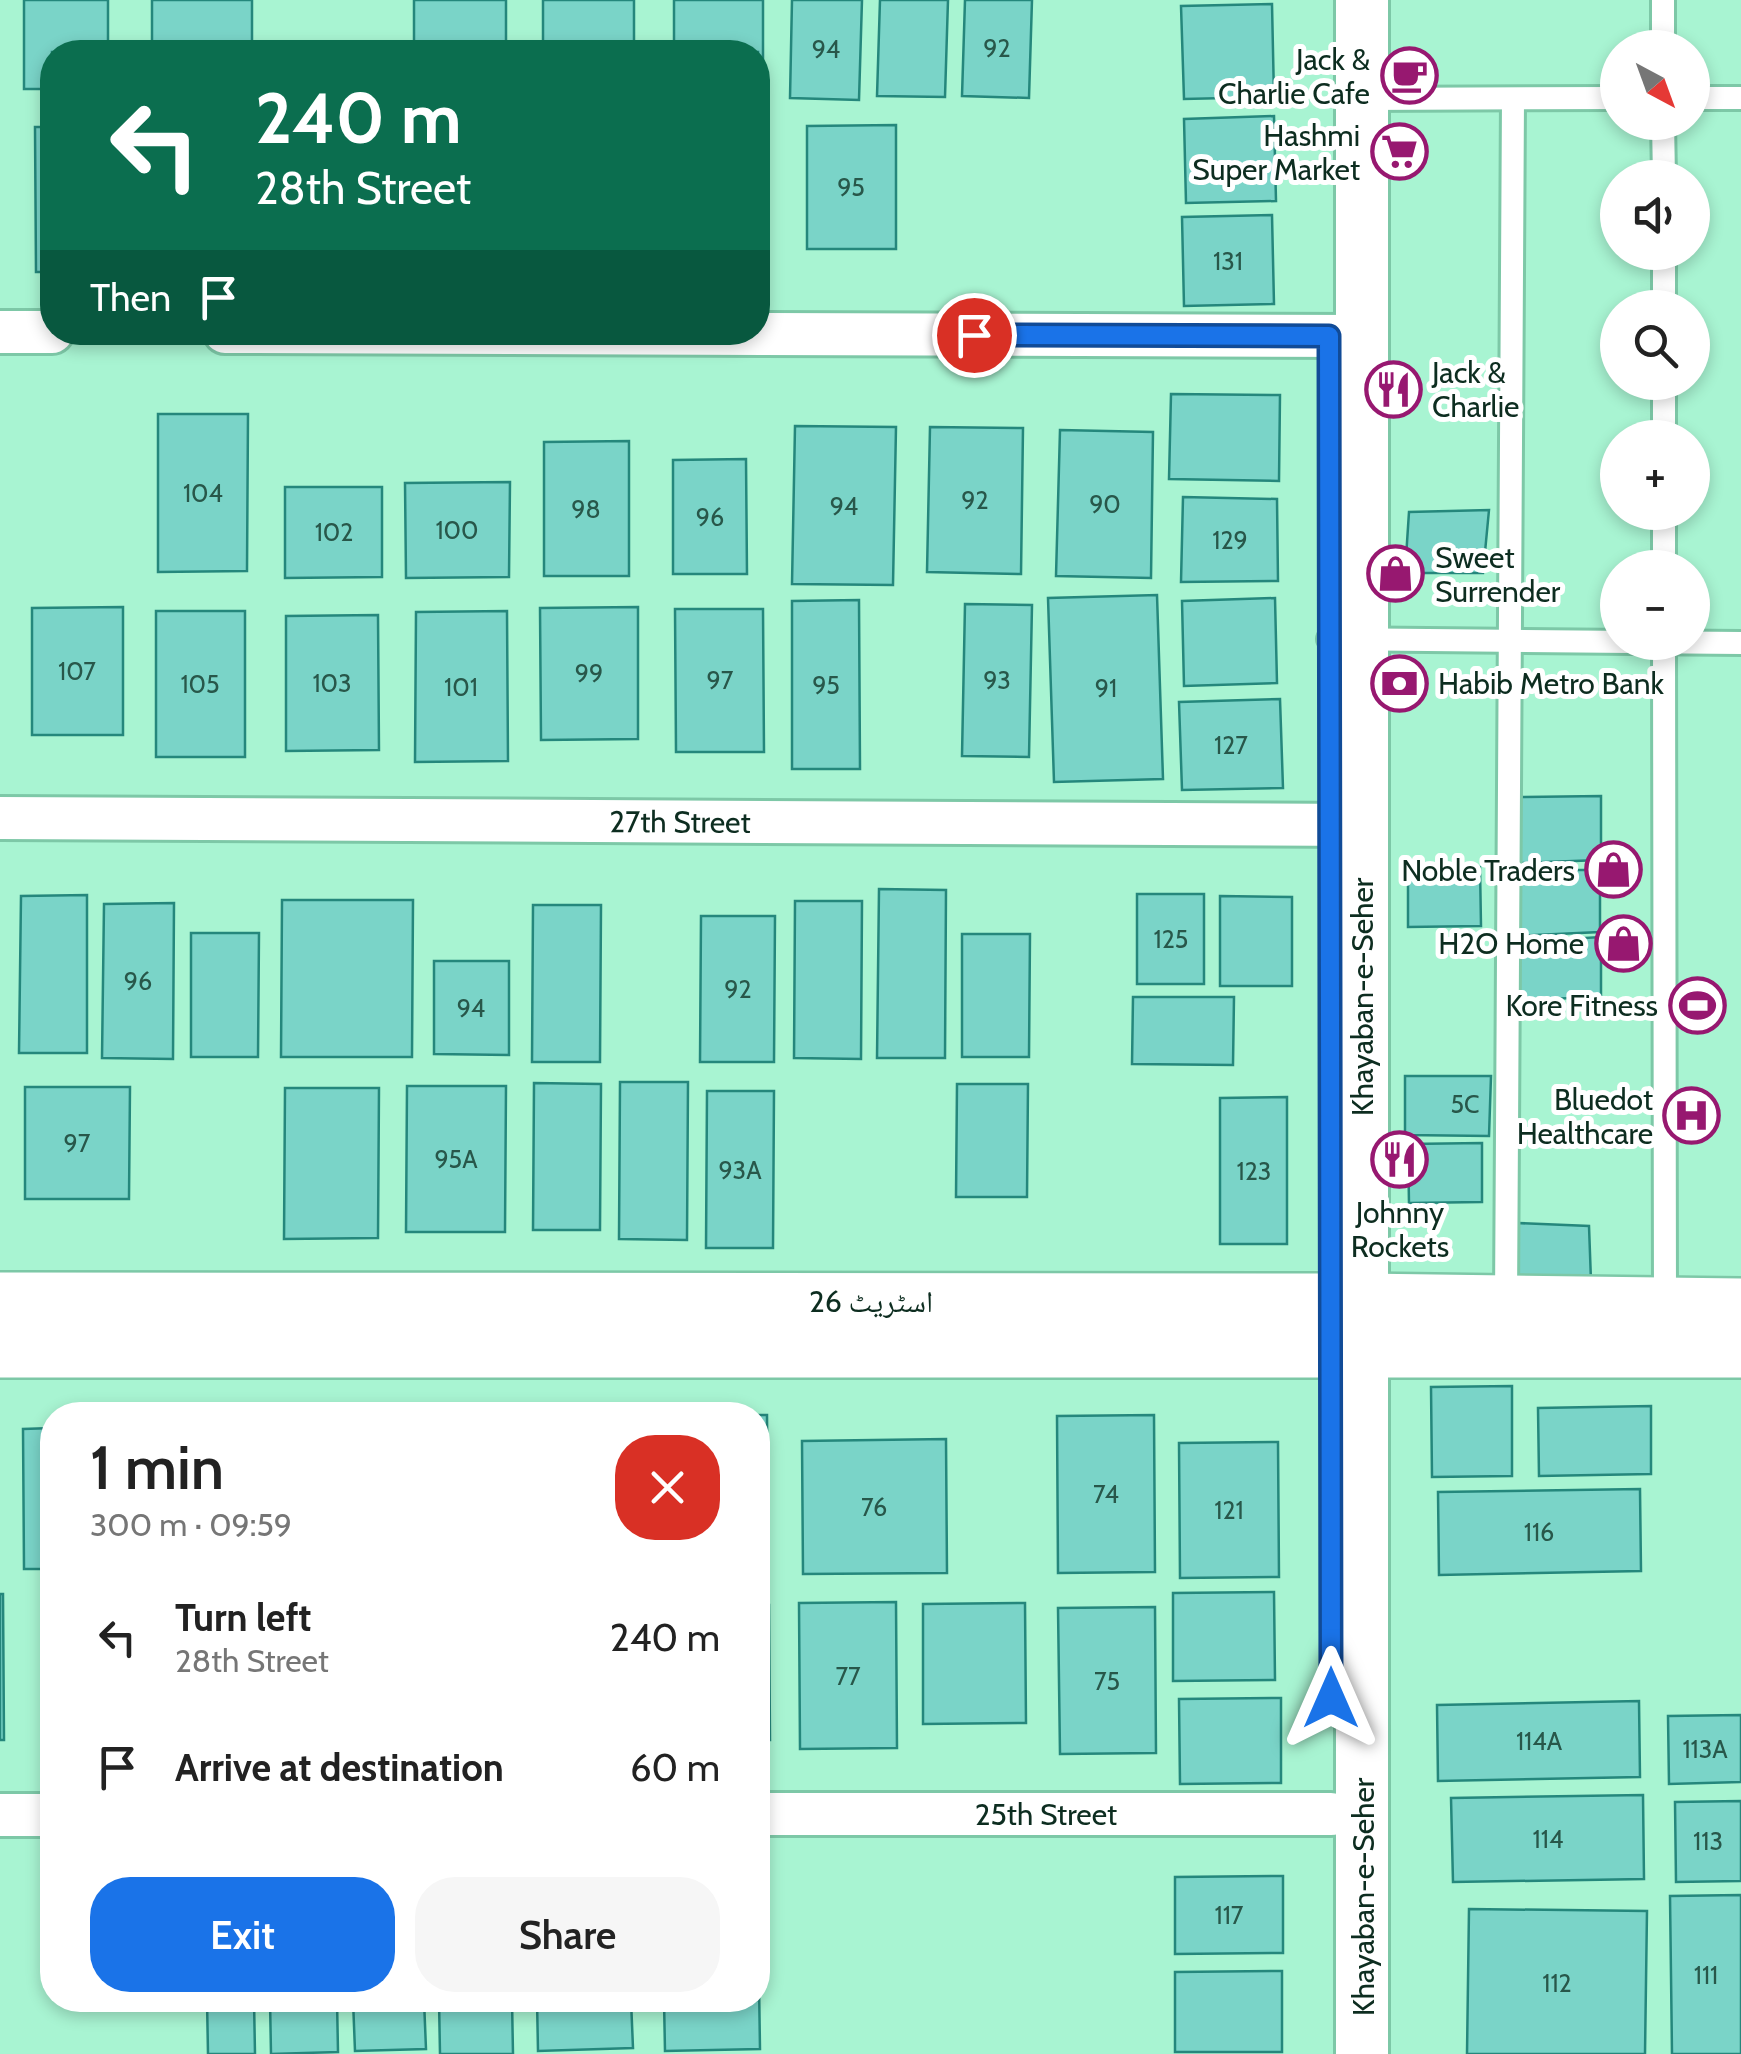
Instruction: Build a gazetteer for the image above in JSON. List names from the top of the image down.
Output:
{
  "streets": {
    "main road": ["اسٹریٹ 26"],
    "street": ["27th Street", "Khayaban-e-Seher", "25th Street"]
  },
  "crossings": [
    ["27th Street", "Khayaban-e-Seher"],
    ["Khayaban-e-Seher", "اسٹریٹ 26"],
    ["Khayaban-e-Seher", "25th Street"]
  ],
  "places": {
    "cafe": ["Jack & Charlie Cafe"],
    "supermarket": ["Hashmi Super Market"],
    "restaurant": ["Jack & Charlie", "Johnny Rockets"],
    "shop": ["Sweet Surrender", "Noble Traders", "H2O Home"],
    "bank": ["Habib Metro Bank"],
    "sports": ["Kore Fitness"],
    "hospital": ["Bluedot Healthcare"]
  },
  "house_numbers": [
    "92",
    "94",
    "95",
    "131",
    "104",
    "92",
    "90",
    "94",
    "98",
    "96",
    "100",
    "102",
    "129",
    "107",
    "99",
    "97",
    "93",
    "103",
    "105",
    "95",
    "101",
    "91",
    "127",
    "125",
    "96",
    "92",
    "94",
    "5C",
    "97",
    "95A",
    "93A",
    "123",
    "74",
    "76",
    "121",
    "116",
    "77",
    "75",
    "114A",
    "113A",
    "114",
    "113",
    "117",
    "111",
    "112"
  ],
  "north": "bottom right",
  "page": {
    "map_buttons": ["+", "−"],
    "turn": ["240 m", "28th Street"],
    "then": "Then",
    "heading": ["1 min", "300 m · 09:59"],
    "list": [
      {
        "name": "Turn left",
        "note": "28th Street",
        "value": "240 m"
      },
      {
        "name": "Arrive at destination",
        "value": "60 m"
      }
    ],
    "buttons": ["Exit", "Share"]
  }
}
